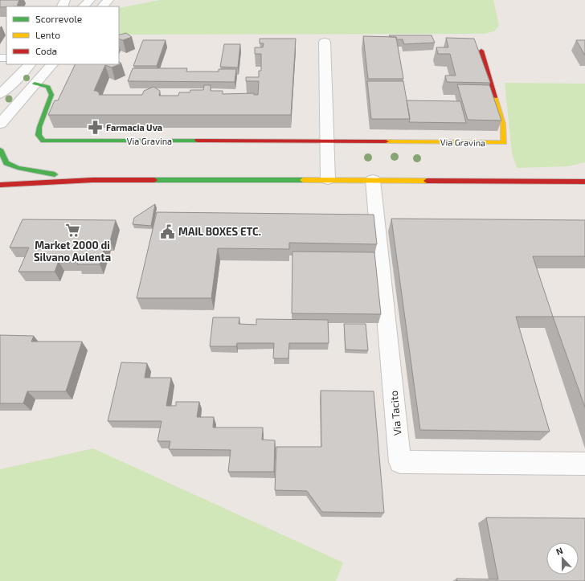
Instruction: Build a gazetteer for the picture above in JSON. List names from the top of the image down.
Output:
{
  "streets": {
    "street": ["Via Gravina", "Via Tacito"]
  },
  "places": {
    "pharmacy": ["Farmacia Uva"],
    "supermarket": ["Market 2000 di Silvano Aulenta"],
    "public building": ["MAIL BOXES ETC."]
  },
  "legend": ["Scorrevole", "Lento", "Coda"],
  "north": "top"
}
